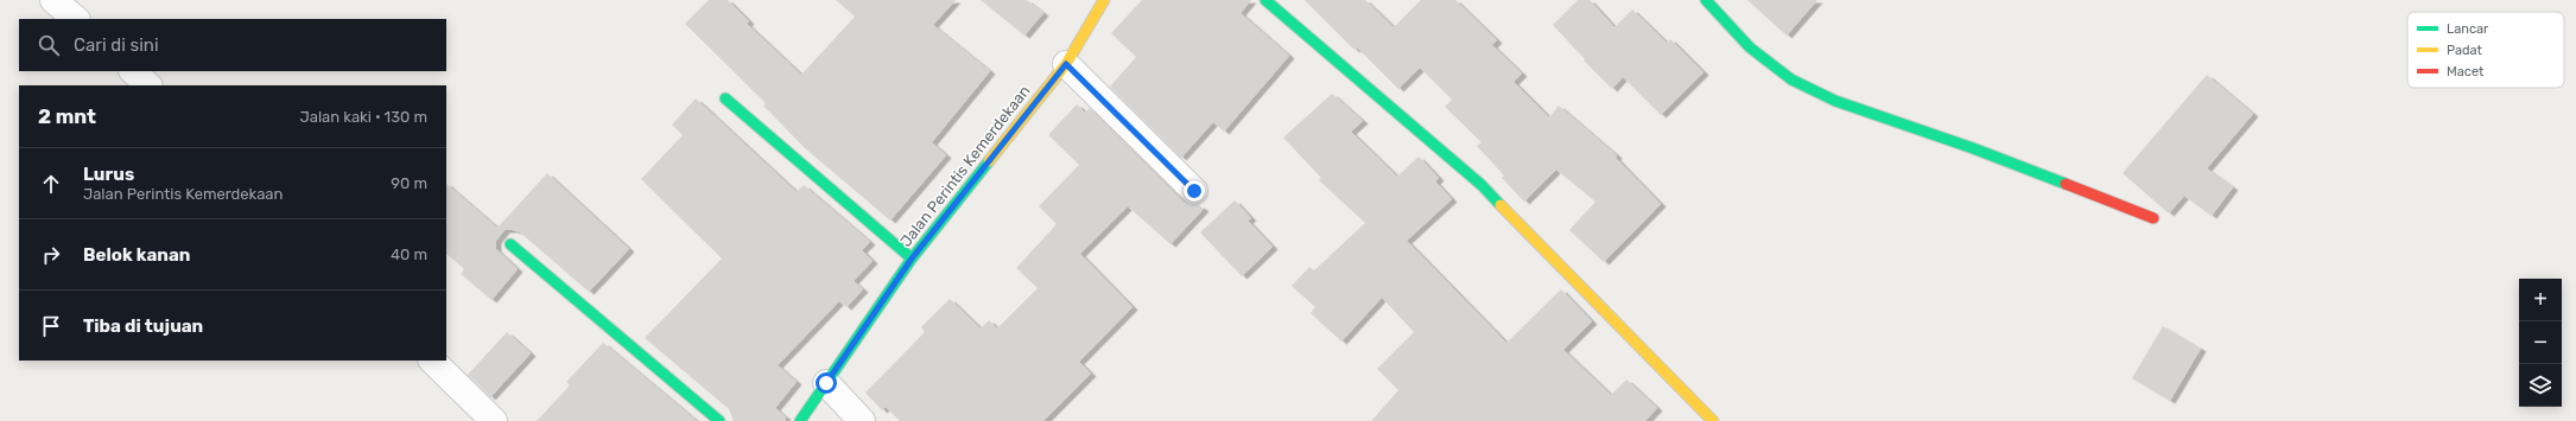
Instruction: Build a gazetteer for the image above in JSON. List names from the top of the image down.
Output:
{
  "streets": {
    "street": ["Jalan Perintis Kemerdekaan"]
  },
  "legend": ["Lancar", "Padat", "Macet"],
  "page": {
    "search": "Cari di sini",
    "heading": ["2 mnt", "Jalan kaki · 130 m"],
    "list": [
      ["Lurus", "Jalan Perintis Kemerdekaan", "90 m"],
      ["Belok kanan", "40 m"],
      "Tiba di tujuan"
    ],
    "map_buttons": ["+", "−"]
  }
}
